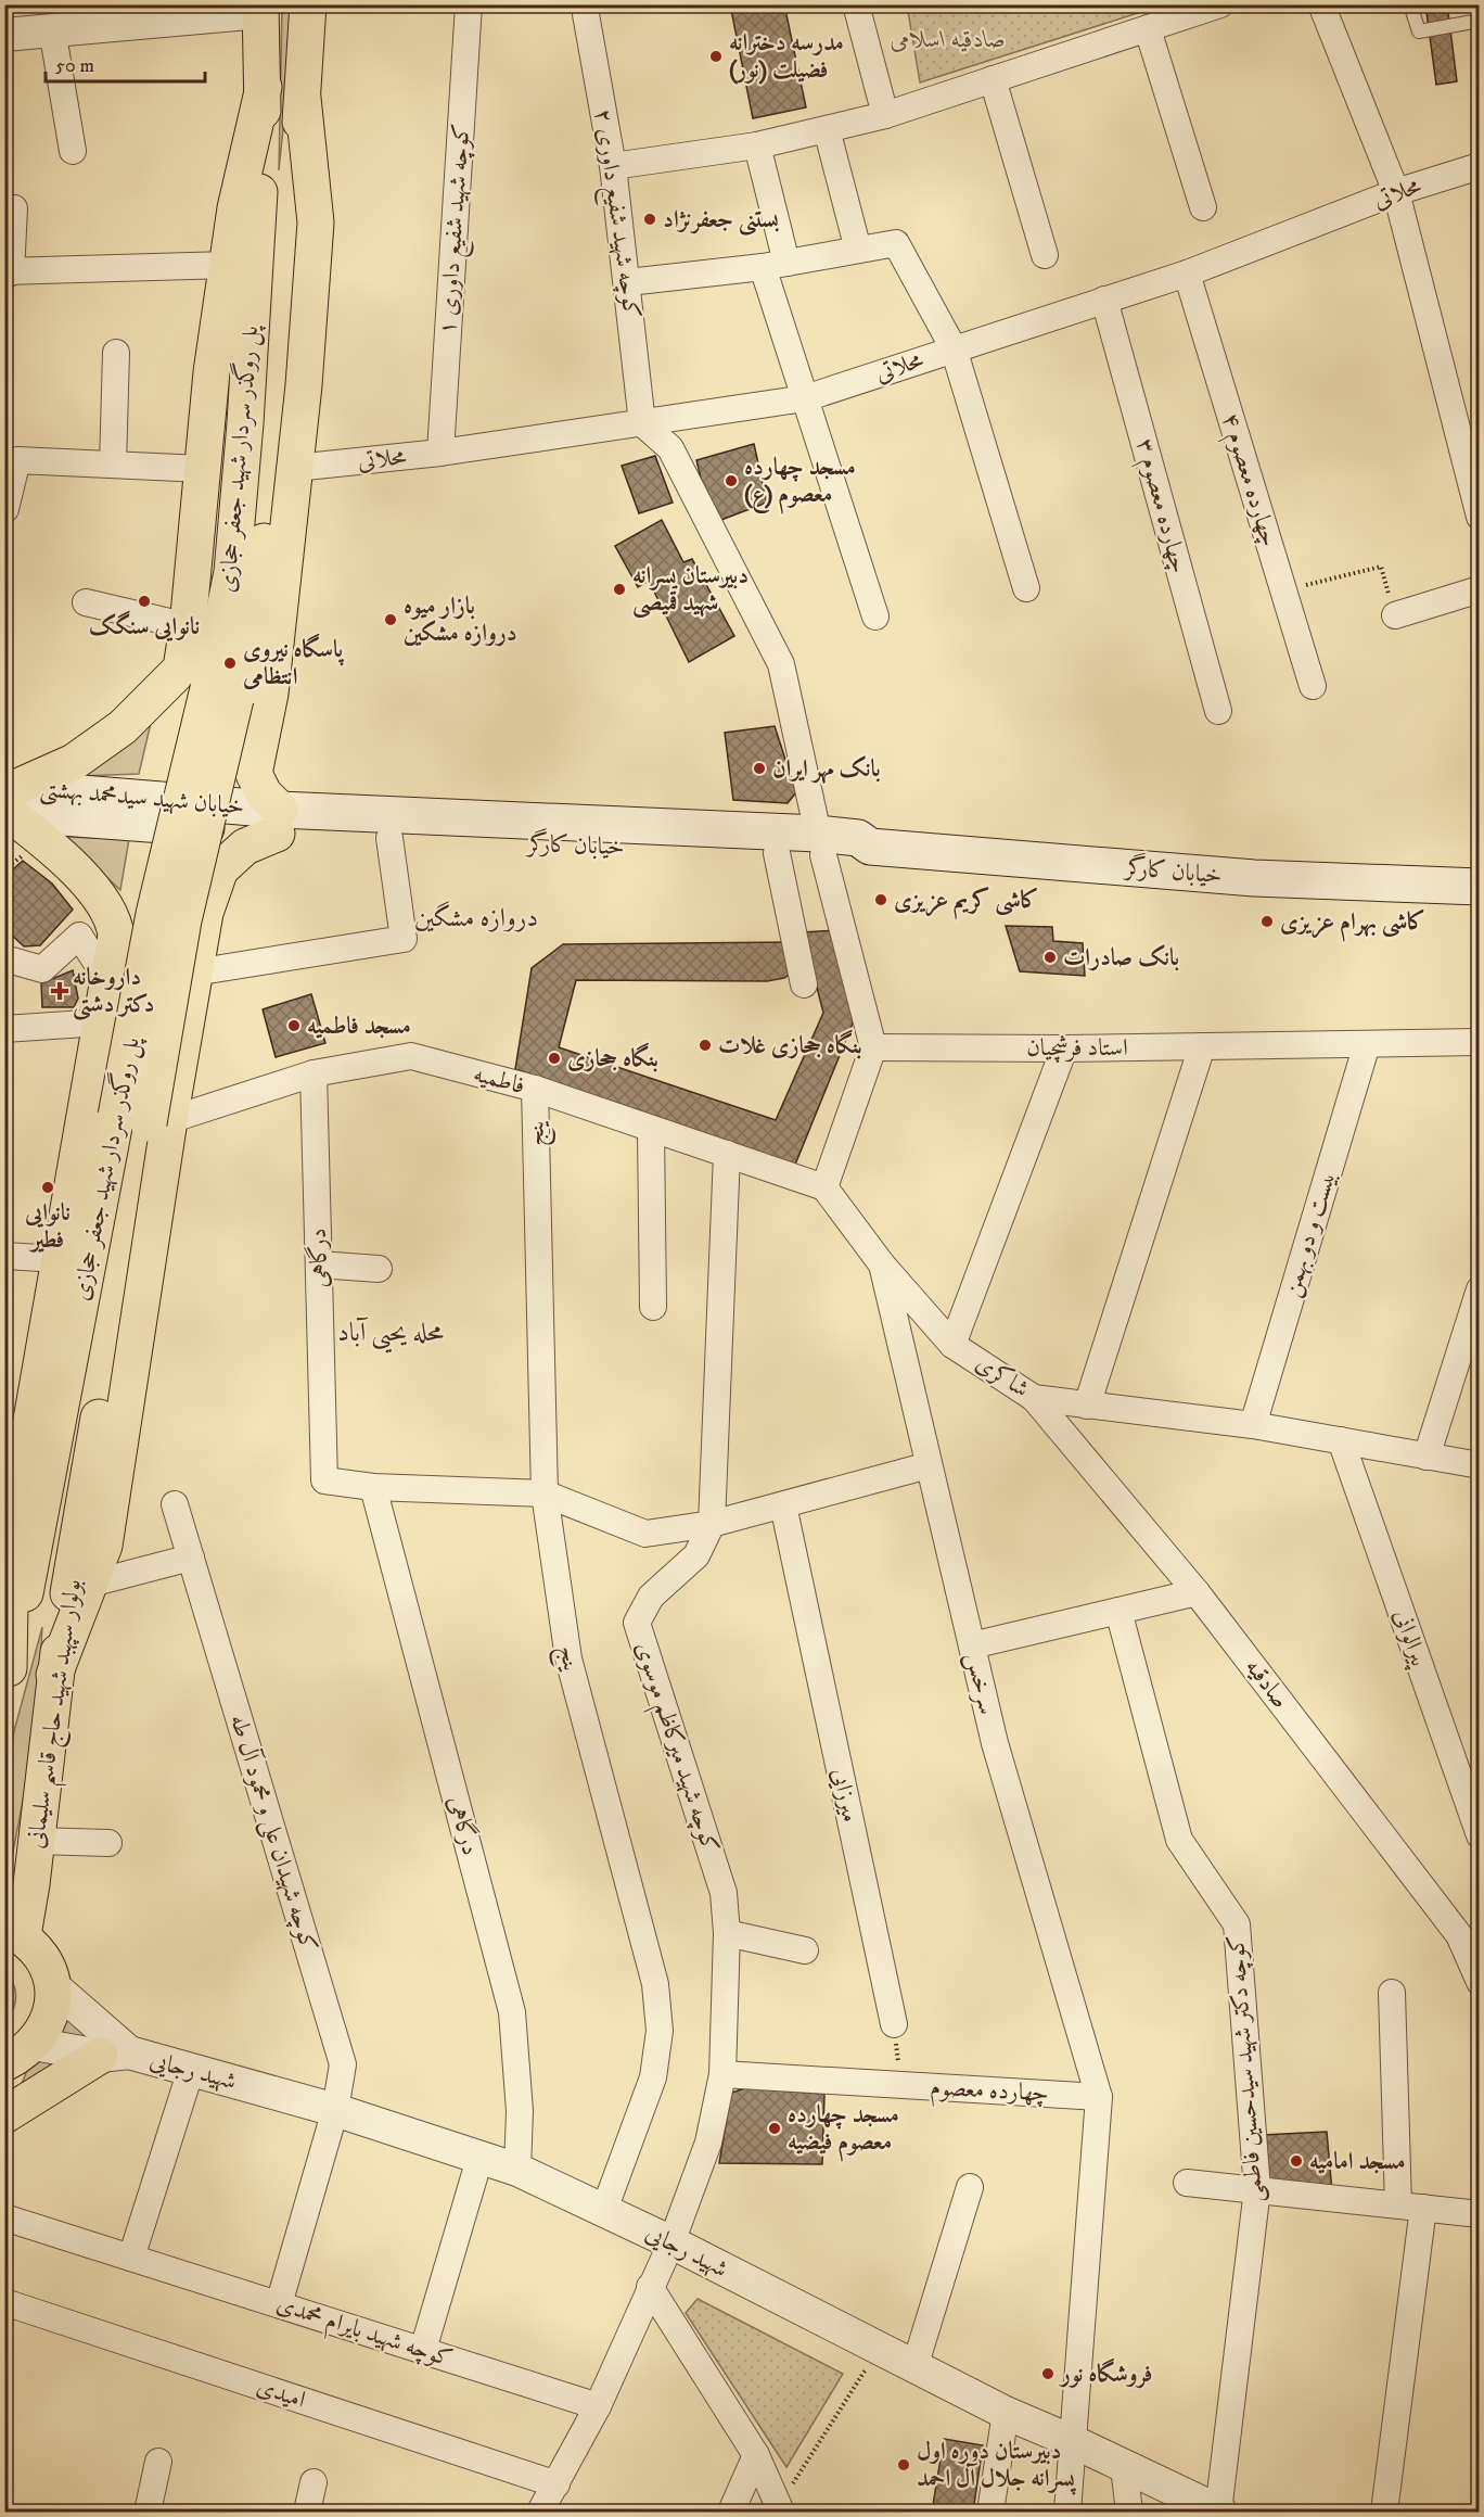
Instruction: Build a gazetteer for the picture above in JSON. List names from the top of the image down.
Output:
{
  "streets": {
    "main road": [
      "پل روگذر سردار شهید جعفر حجازی",
      "خیابان شهید سیدمحمد بهشتی",
      "خیابان کارگر",
      "بولوار سپهبد شهید حاج قاسم سلیمانی"
    ],
    "street": [
      "محلاتی",
      "کوچه شهید شفیع داوری ۲",
      "کوچه شهید شفیع داوری ۱",
      "چهارده معصوم ۴",
      "چهارده معصوم ۳",
      "استاد فرشچیان",
      "فاطمیه",
      "ینج",
      "بیست و دو بهمن",
      "درگاهی",
      "شاکری",
      "پیرالوانی",
      "سرخس",
      "صادقیه",
      "کوچه شهید میرکاظم موسوی",
      "میرزایی",
      "کوچه شهیدان علی و محمود آل طه",
      "کوچه دکتر شهید سیدحسین فاطمی",
      "شهید رجایی",
      "چهارده معصوم",
      "کوچه شهید بایرام محمدی",
      "امیدی"
    ]
  },
  "crossings": [
    ["محلاتی", "کوچه شهید شفیع داوری ۲"],
    ["محلاتی", "کوچه شهید شفیع داوری ۱"],
    ["محلاتی", "چهارده معصوم ۴"],
    ["محلاتی", "چهارده معصوم ۳"],
    ["پل روگذر سردار شهید جعفر حجازی", "فاطمیه"],
    ["پل روگذر سردار شهید جعفر حجازی", "بولوار سپهبد شهید حاج قاسم سلیمانی"],
    ["خیابان شهید سیدمحمد بهشتی", "خیابان کارگر"],
    ["استاد فرشچیان", "بیست و دو بهمن"],
    ["فاطمیه", "ینج"],
    ["فاطمیه", "درگاهی"],
    ["فاطمیه", "شاکری"],
    ["فاطمیه", "کوچه شهید میرکاظم موسوی"],
    ["ینج", "شهید رجایی"],
    ["بیست و دو بهمن", "شاکری"],
    ["درگاهی", "شهید رجایی"],
    ["شاکری", "پیرالوانی"],
    ["شاکری", "سرخس"],
    ["شاکری", "صادقیه"],
    ["سرخس", "چهارده معصوم"],
    ["کوچه شهید میرکاظم موسوی", "شهید رجایی"],
    ["کوچه شهید میرکاظم موسوی", "چهارده معصوم"],
    ["کوچه شهید میرکاظم موسوی", "کوچه شهید بایرام محمدی"],
    ["کوچه شهید میرکاظم موسوی", "امیدی"],
    ["کوچه شهیدان علی و محمود آل طه", "شهید رجایی"],
    ["کوچه شهیدان علی و محمود آل طه", "کوچه شهید بایرام محمدی"],
    ["کوچه دکتر شهید سیدحسین فاطمی", "شهید رجایی"]
  ],
  "districts": ["دروازه مشگین", "محله یحیی آباد"],
  "parks": ["صادقیه اسلامی"],
  "places": {
    "other": [
      "مدرسه دخترانه فضیلت (نور)",
      "بستنی جعفرنژاد",
      "مسجد چهارده معصوم (ع)",
      "دبیرستان پسرانه شهید قمیصی",
      "نانوایی سنگک",
      "بازار میوه دروازه مشکین",
      "پاسگاه نیروی انتظامی",
      "بانک مهر ایران",
      "کاشی کریم عزیزی",
      "کاشی بهرام عزیزی",
      "بانک صادرات",
      "مسجد فاطمیه",
      "بنگاه جحازی غلات",
      "بنگاه جحازی",
      "نانوایی فطیر",
      "مسجد چهارده معصوم فیضیه",
      "مسجد امامیه",
      "فروشگاه نور",
      "دبیرستان دوره اول پسرانه جلال آل احمد"
    ],
    "health": ["داروخانه دکتر دشتی"]
  },
  "scale_bar": "50 m"
}
